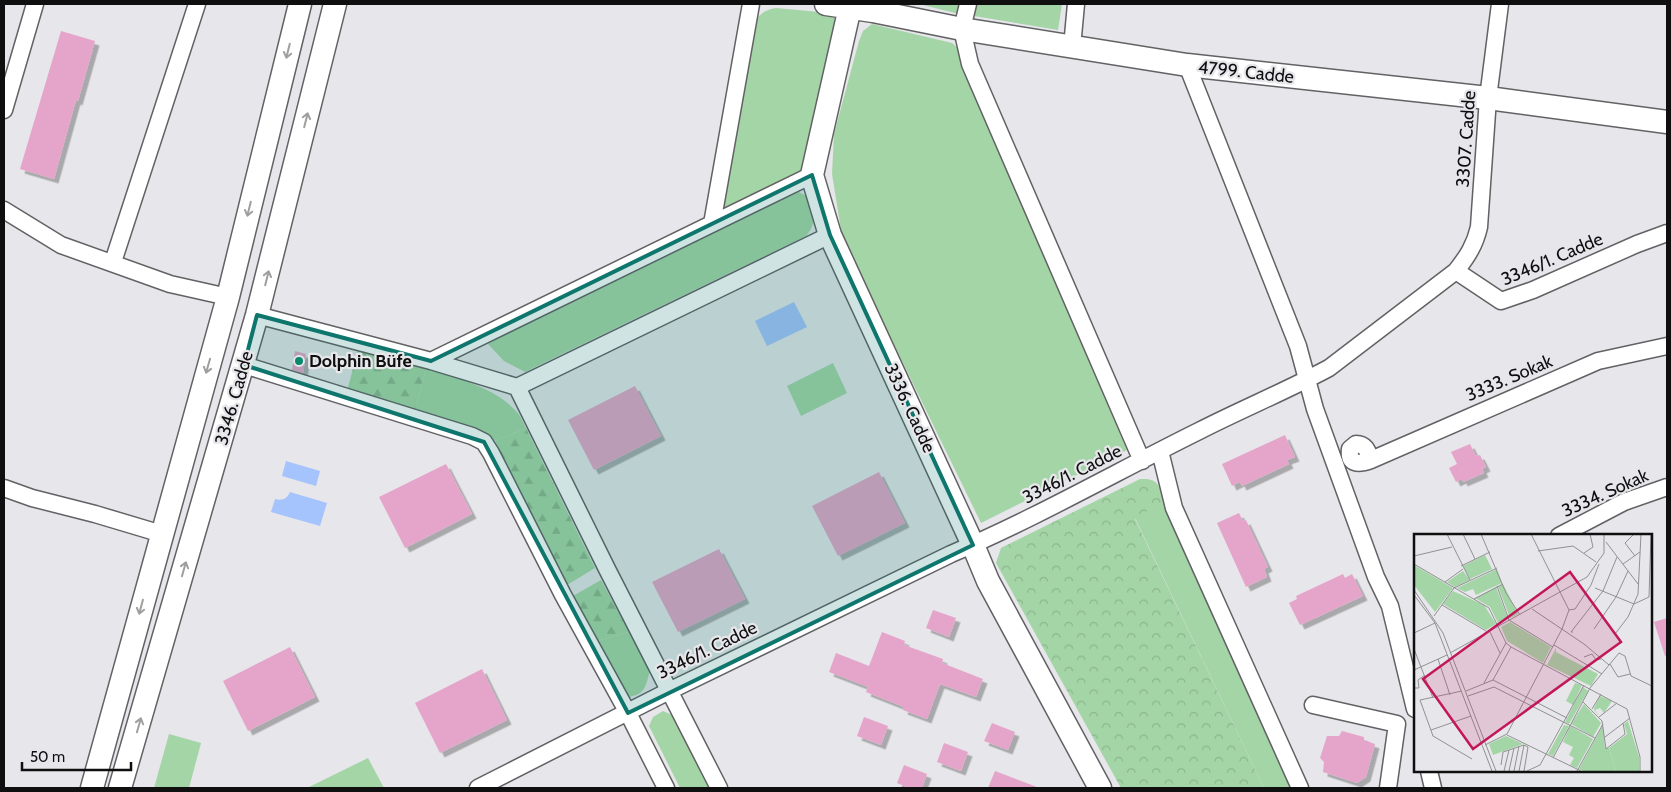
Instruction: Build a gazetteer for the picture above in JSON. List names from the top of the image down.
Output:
{
  "streets": {
    "street": [
      "4799. Cadde",
      "3307. Cadde",
      "3346/1. Cadde",
      "3333. Sokak",
      "3346. Cadde",
      "3336. Cadde",
      "3334. Sokak"
    ]
  },
  "crossings": [
    ["4799. Cadde", "3307. Cadde"],
    ["4799. Cadde", "3336. Cadde"],
    ["3307. Cadde", "3346/1. Cadde"],
    ["3346/1. Cadde", "3336. Cadde"]
  ],
  "places": ["Dolphin Büfe"],
  "scale_bar": "50 m"
}
